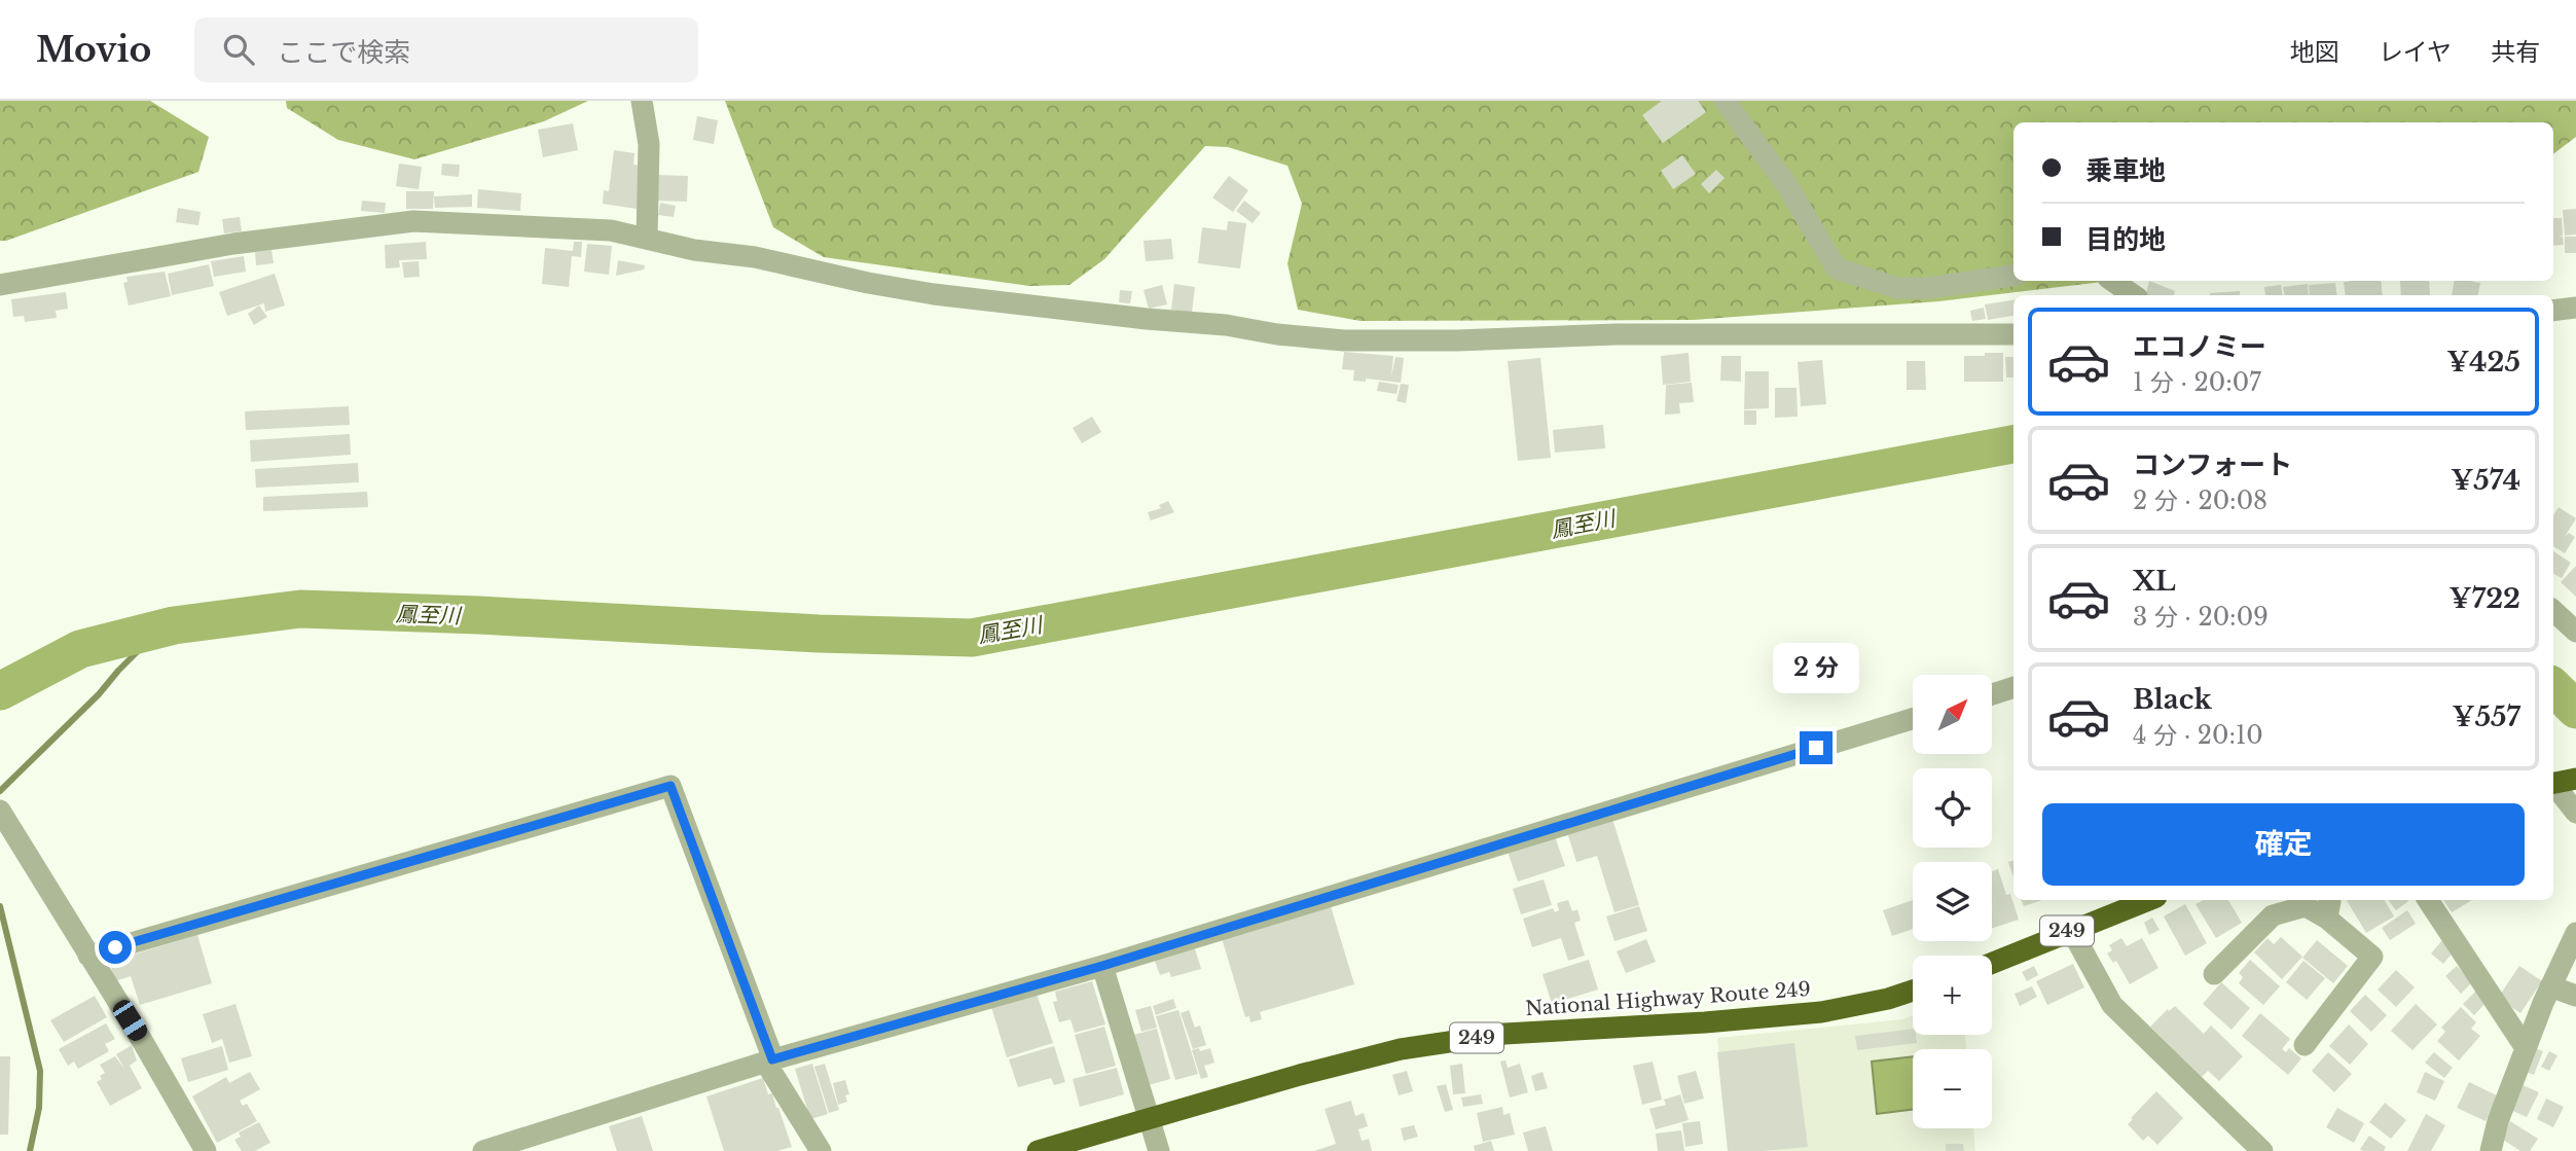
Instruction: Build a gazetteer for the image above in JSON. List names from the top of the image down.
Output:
{
  "streets": {
    "highway": ["249", "National Highway Route 249"]
  },
  "water": ["鳳至川"],
  "north": "top right",
  "page": {
    "header": "Movio",
    "search": "ここで検索",
    "nav": ["地図", "レイヤ", "共有"],
    "banner": ["乗車地", "目的地"],
    "list": [
      {
        "name": "エコノミー",
        "note": "1 分 · 20:07",
        "value": "¥425"
      },
      {
        "name": "コンフォート",
        "note": "2 分 · 20:08",
        "value": "¥574"
      },
      {
        "name": "XL",
        "note": "3 分 · 20:09",
        "value": "¥722"
      },
      {
        "name": "Black",
        "note": "4 分 · 20:10",
        "value": "¥557"
      }
    ],
    "bubble": "2 分",
    "map_buttons": ["+", "−"],
    "buttons": "確定"
  }
}
